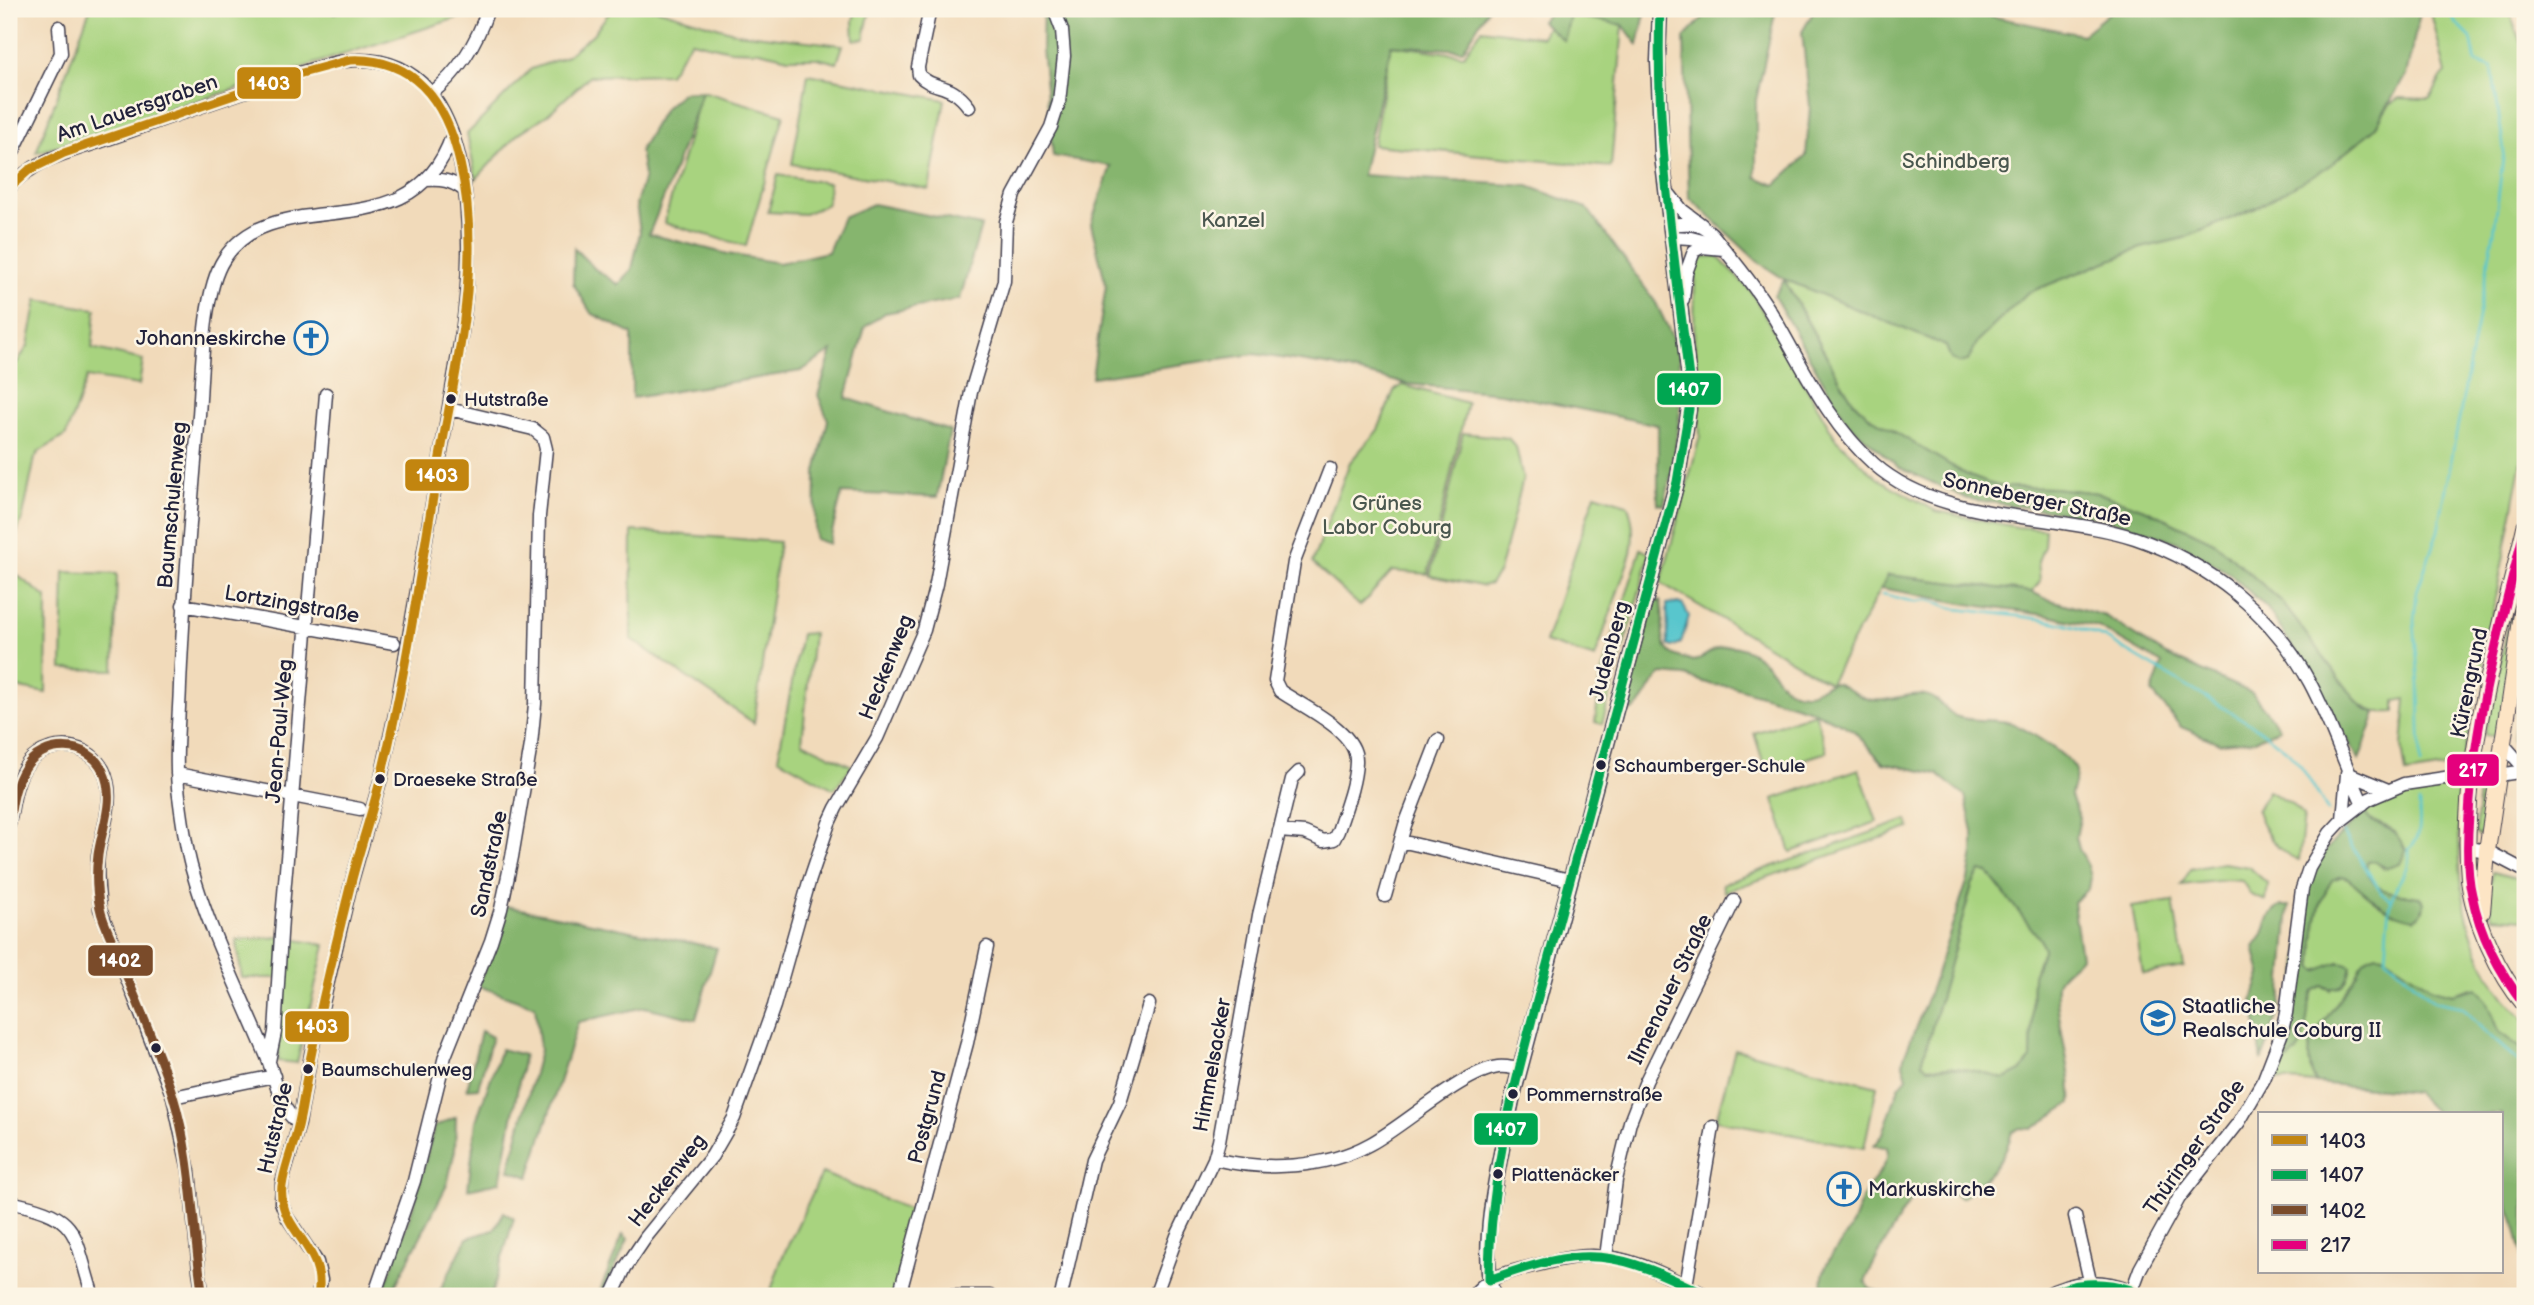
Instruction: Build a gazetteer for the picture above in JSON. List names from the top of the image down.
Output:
{
  "streets": {
    "main road": ["Kürengrund"],
    "street": [
      "Am Lauersgraben",
      "Sonneberger Straße",
      "Baumschulenweg",
      "Lortzingstraße",
      "Judenberg",
      "Heckenweg",
      "Jean-Paul-Weg",
      "Sandstraße",
      "Ilmenauer Straße",
      "Himmelsacker",
      "Postgrund",
      "Hutstraße",
      "Thüringer Straße"
    ]
  },
  "crossings": [
    ["Am Lauersgraben", "Baumschulenweg"],
    ["Am Lauersgraben", "Hutstraße"],
    ["Sonneberger Straße", "Judenberg"],
    ["Sonneberger Straße", "Thüringer Straße"],
    ["Baumschulenweg", "Lortzingstraße"],
    ["Baumschulenweg", "Jean-Paul-Weg"],
    ["Baumschulenweg", "Hutstraße"],
    ["Lortzingstraße", "Jean-Paul-Weg"],
    ["Kürengrund", "Thüringer Straße"],
    ["Sandstraße", "Hutstraße"]
  ],
  "parks": ["Schindberg", "Kanzel", "Grünes Labor Coburg"],
  "places": {
    "church": ["Johanneskirche", "Markuskirche"],
    "other": [
      "Hutstraße",
      "Schaumberger-Schule",
      "Draeseke Straße",
      "Baumschulenweg",
      "Pommernstraße",
      "Plattenäcker"
    ],
    "school or university": ["Staatliche Realschule Coburg II"]
  },
  "lines": [
    "transit line 1407",
    "transit line 1403",
    "transit line 217",
    "transit line 1402"
  ],
  "legend": [
    "1403",
    "1407",
    "1402",
    "217"
  ]
}
